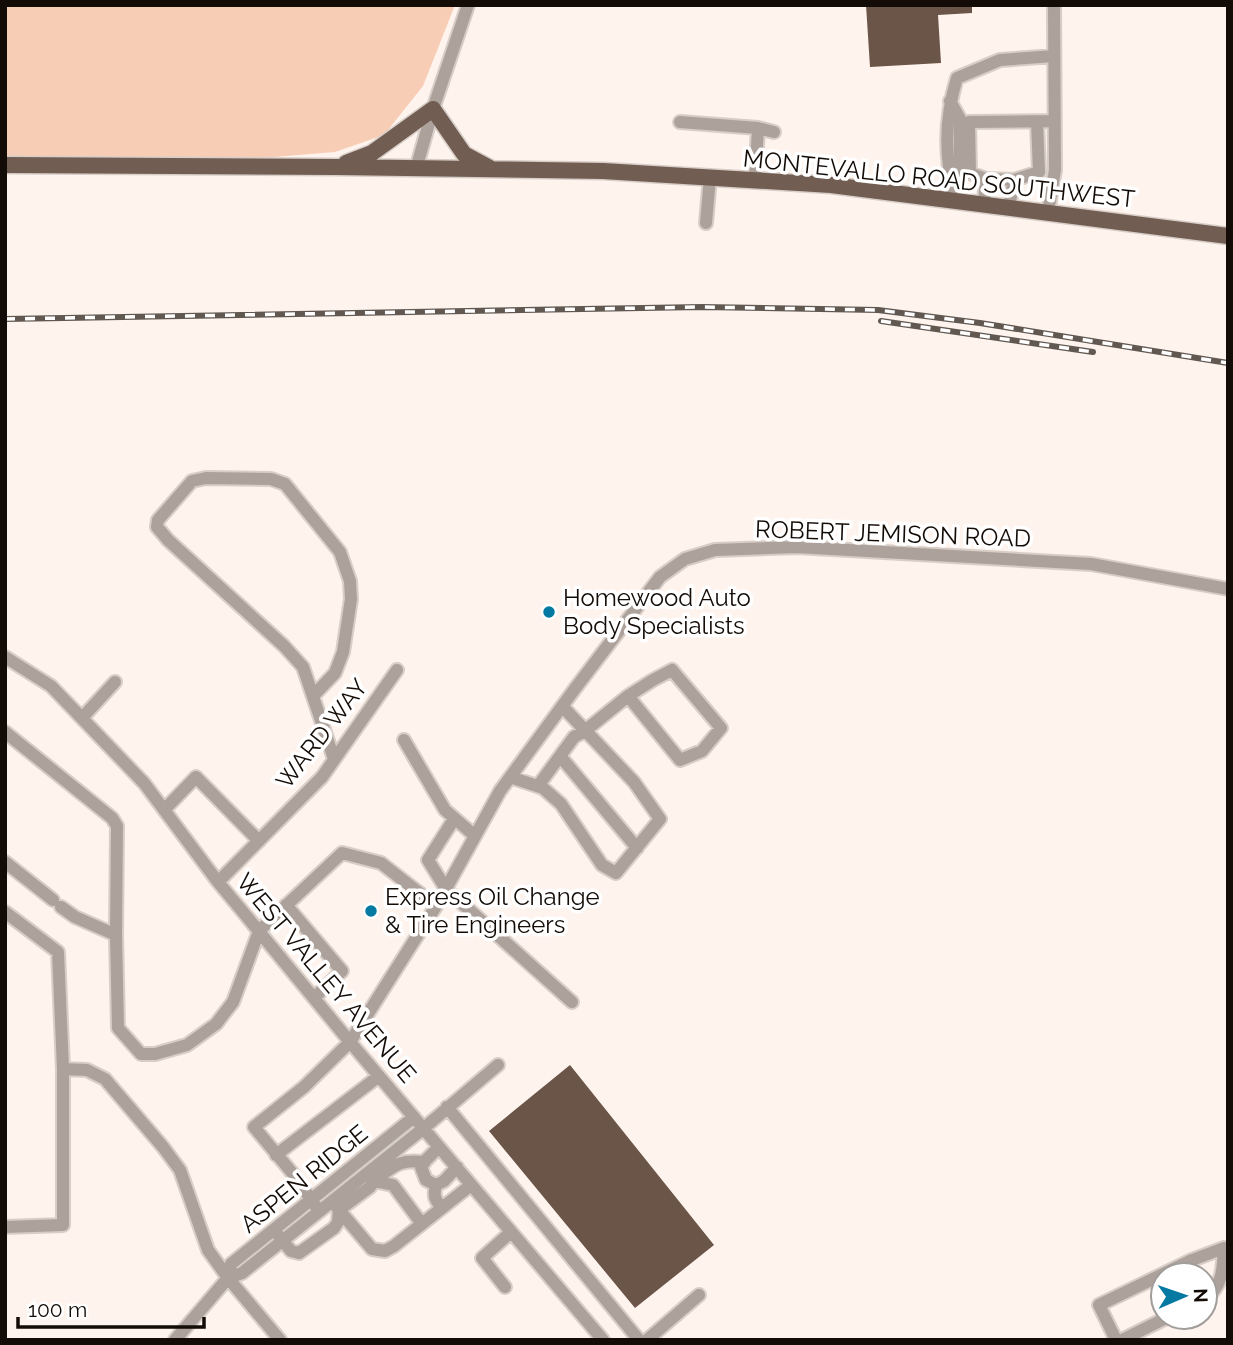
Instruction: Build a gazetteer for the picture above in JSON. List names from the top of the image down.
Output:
{
  "streets": {
    "main road": ["MONTEVALLO ROAD SOUTHWEST"],
    "street": [
      "ROBERT JEMISON ROAD",
      "WARD WAY",
      "WEST VALLEY AVENUE",
      "ASPEN RIDGE"
    ]
  },
  "crossings": [
    ["ROBERT JEMISON ROAD", "WEST VALLEY AVENUE"],
    ["WARD WAY", "WEST VALLEY AVENUE"],
    ["WEST VALLEY AVENUE", "ASPEN RIDGE"]
  ],
  "places": ["Homewood Auto Body Specialists", "Express Oil Change & Tire Engineers"],
  "scale_bar": "100 m",
  "north": "right"
}
